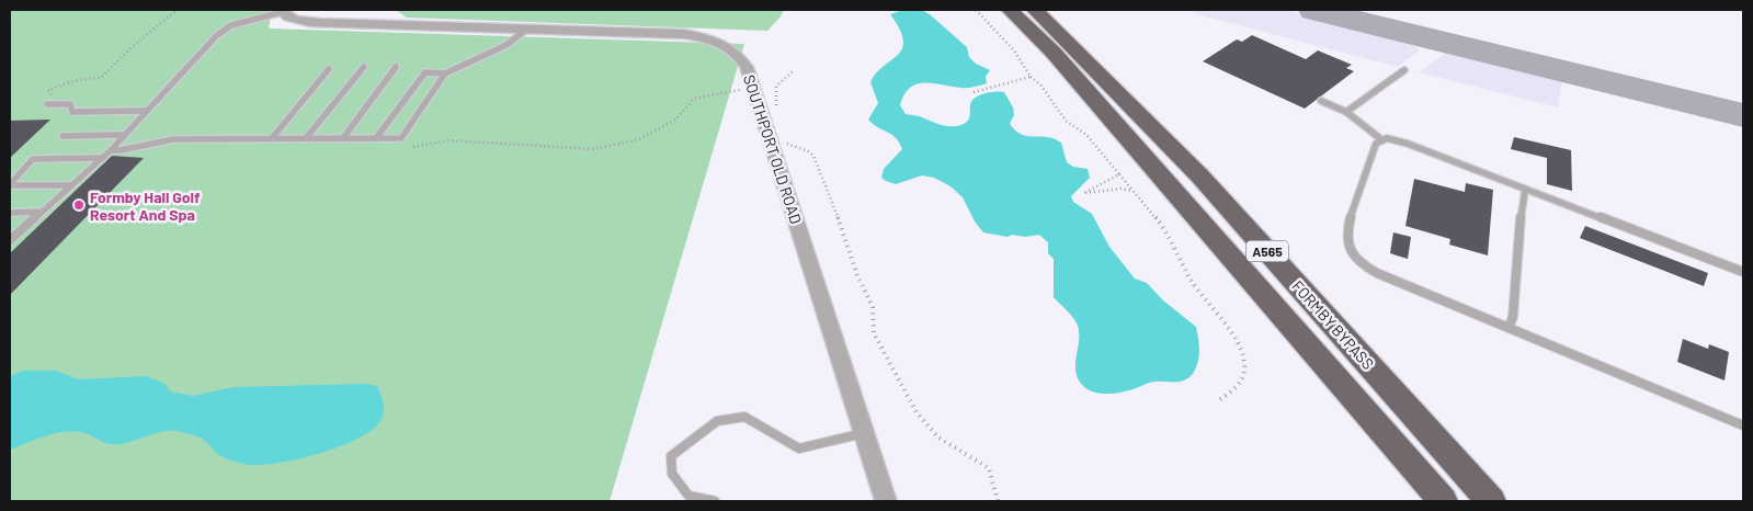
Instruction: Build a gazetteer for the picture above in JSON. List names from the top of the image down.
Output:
{
  "streets": {
    "highway": ["A565", "FORMBY BYPASS"],
    "street": ["SOUTHPORT OLD ROAD"]
  },
  "places": ["Formby Hall Golf Resort And Spa"]
}
